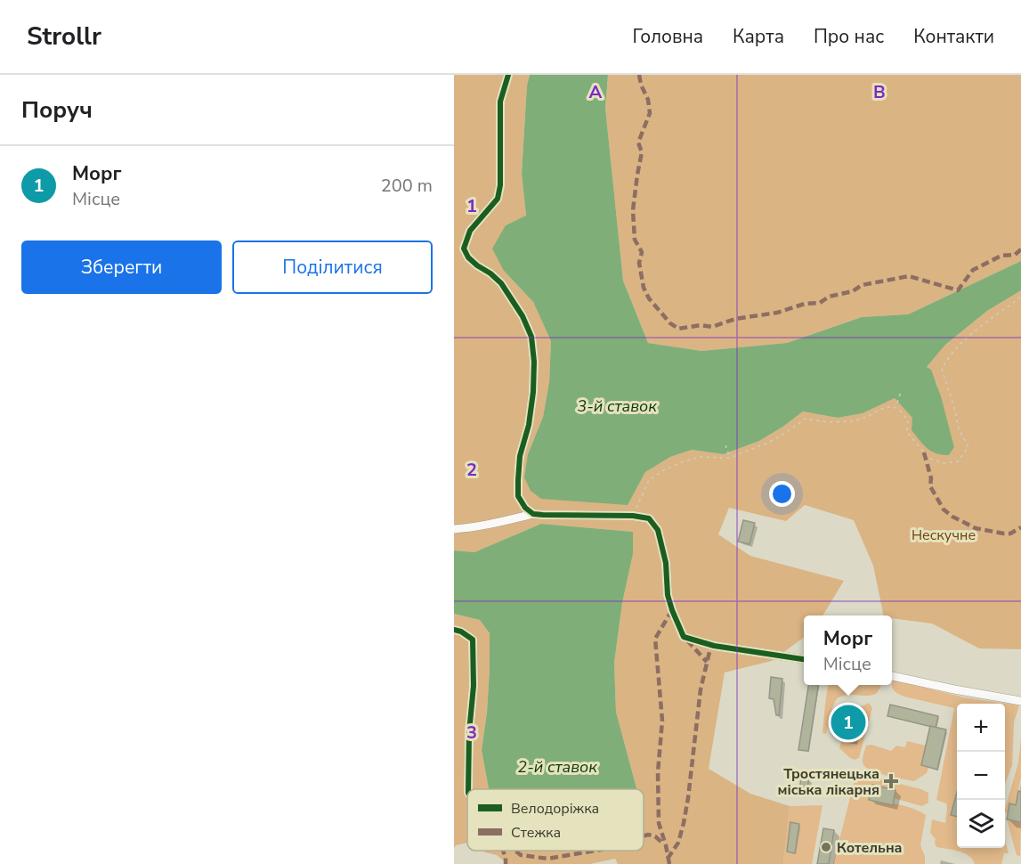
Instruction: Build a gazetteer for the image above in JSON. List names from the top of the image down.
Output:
{
  "water": ["3-й ставок", "2-й ставок"],
  "parks": ["Нескучне"],
  "places": {
    "health": ["Тростянецька міська лікарня"],
    "other": ["Котельна"]
  },
  "legend": ["Велодоріжка", "Стежка"],
  "page": {
    "header": "Strollr",
    "nav": [
      "Головна",
      "Карта",
      "Про нас",
      "Контакти"
    ],
    "heading": "Поруч",
    "list": [
      {
        "mark": "1",
        "name": "Морг",
        "note": "Місце",
        "value": "200 m"
      }
    ],
    "buttons": ["Зберегти", "Поділитися"],
    "popup": ["Морг", "Місце"],
    "pins": "1",
    "map_buttons": ["+", "−"]
  },
  "grid": {
    "columns": ["A", "B"],
    "rows": ["1", "2", "3"]
  }
}
